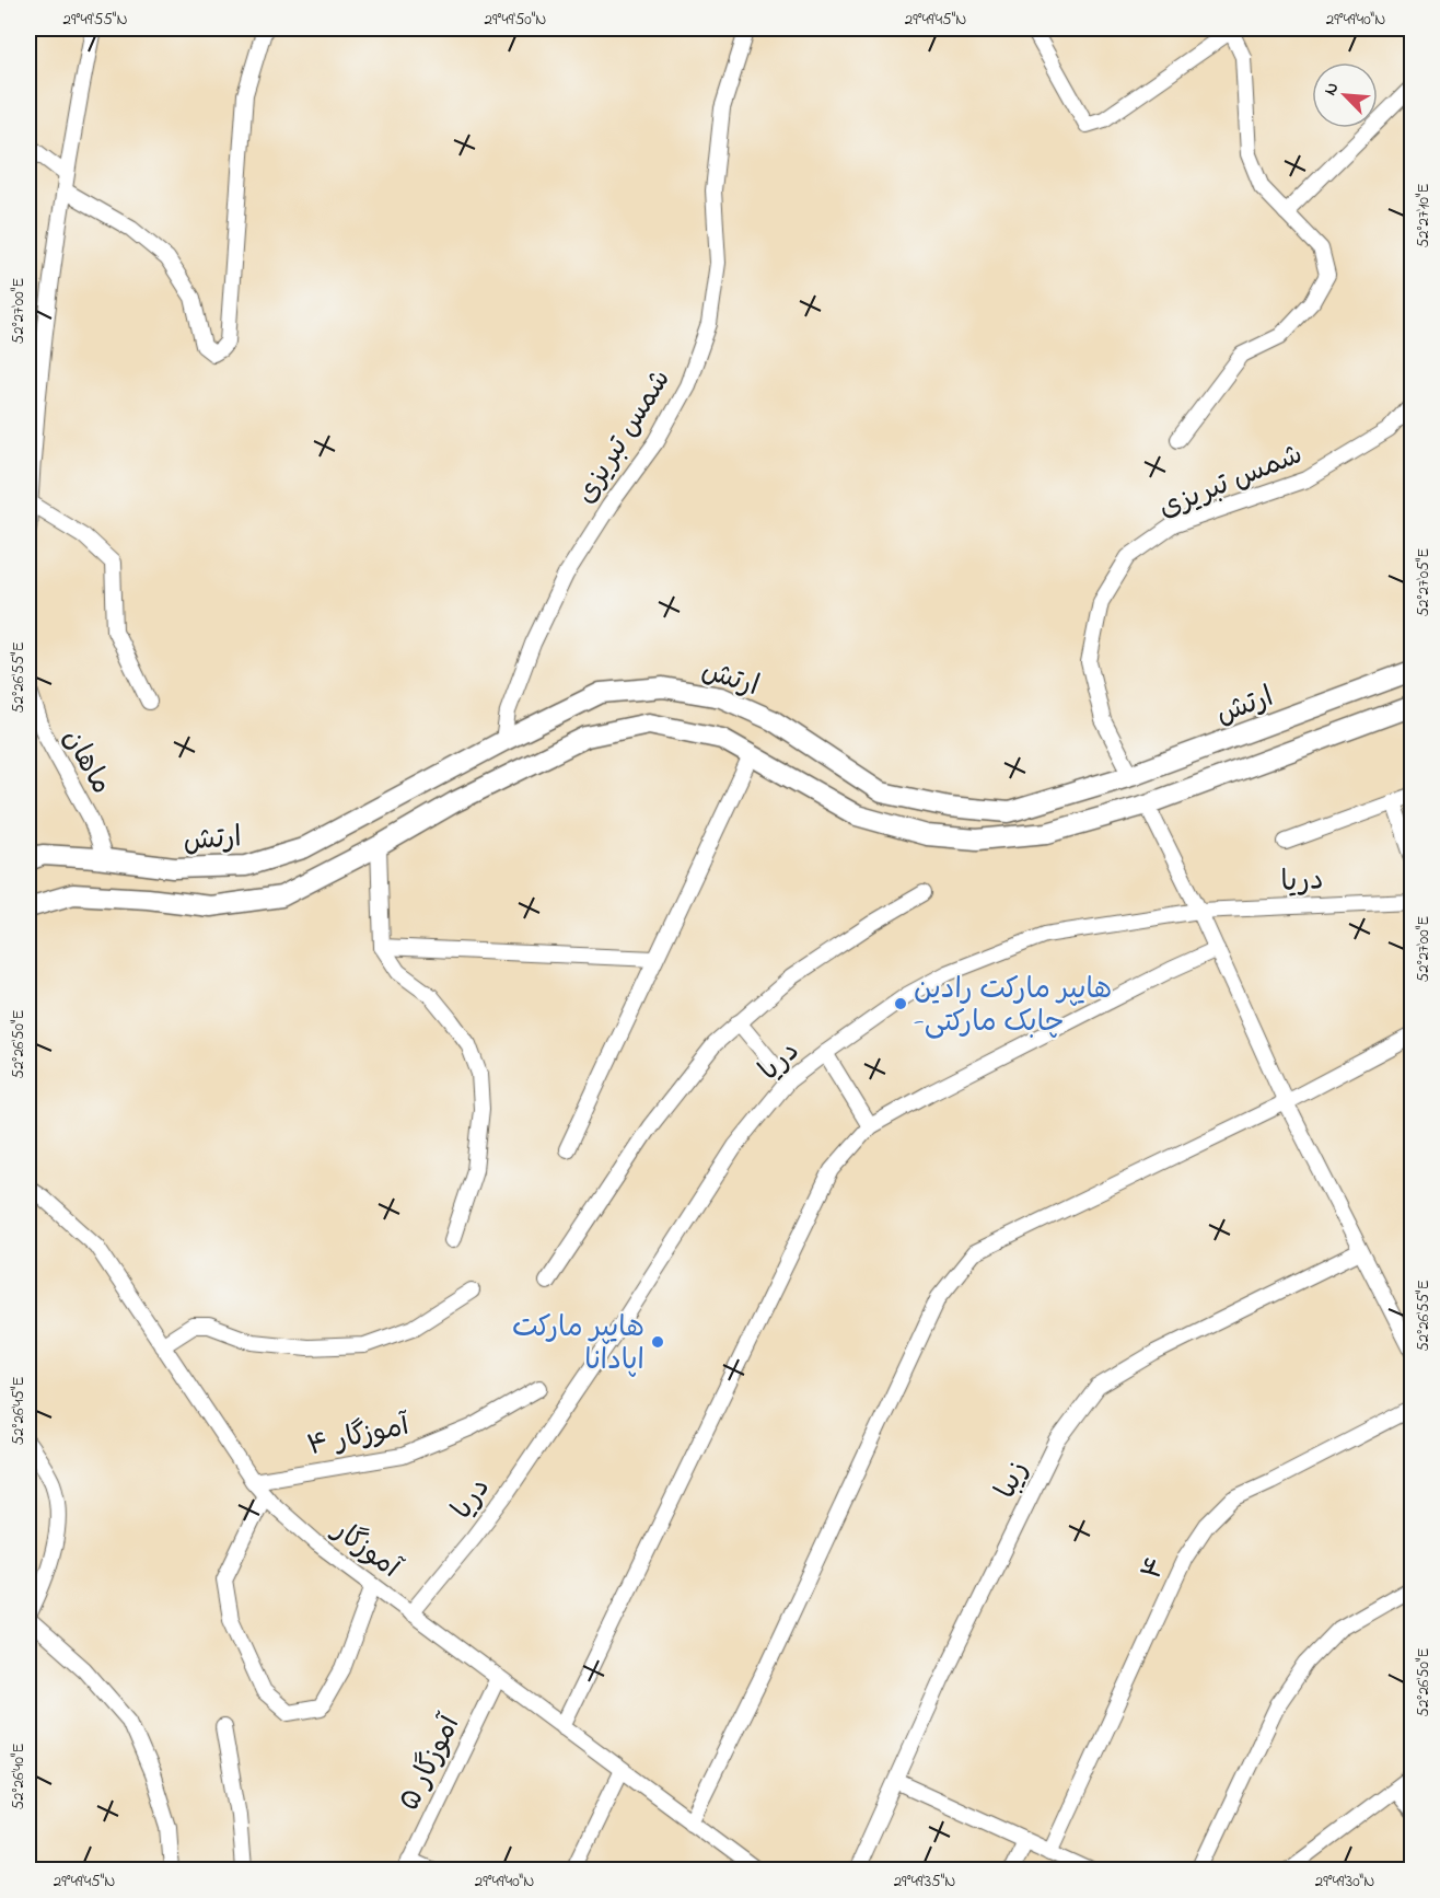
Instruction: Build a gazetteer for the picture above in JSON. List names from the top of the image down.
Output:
{
  "streets": {
    "main road": ["ارتش"],
    "street": [
      "شمس تبریزی",
      "ماهان",
      "دریا",
      "آموزگار ۴",
      "زیبا",
      "آموزگار",
      "۴",
      "آموزگار ۵"
    ]
  },
  "crossings": [
    ["شمس تبریزی", "ارتش"],
    ["ارتش", "ماهان"],
    ["دریا", "آموزگار"],
    ["آموزگار ۴", "آموزگار"],
    ["آموزگار", "آموزگار ۵"]
  ],
  "places": ["هایپر مارکت رادین -چابک مارکتی", "هایپر مارکت اپادانا"],
  "north": "top left",
  "coordinates": [
    "29°49'55\"N",
    "29°49'50\"N",
    "29°49'45\"N",
    "29°49'40\"N",
    "52°27'10\"E",
    "52°27'00\"E",
    "52°27'05\"E",
    "52°26'55\"E",
    "52°26'50\"E",
    "52°26'45\"E",
    "52°26'40\"E",
    "29°49'35\"N",
    "29°49'30\"N"
  ]
}
